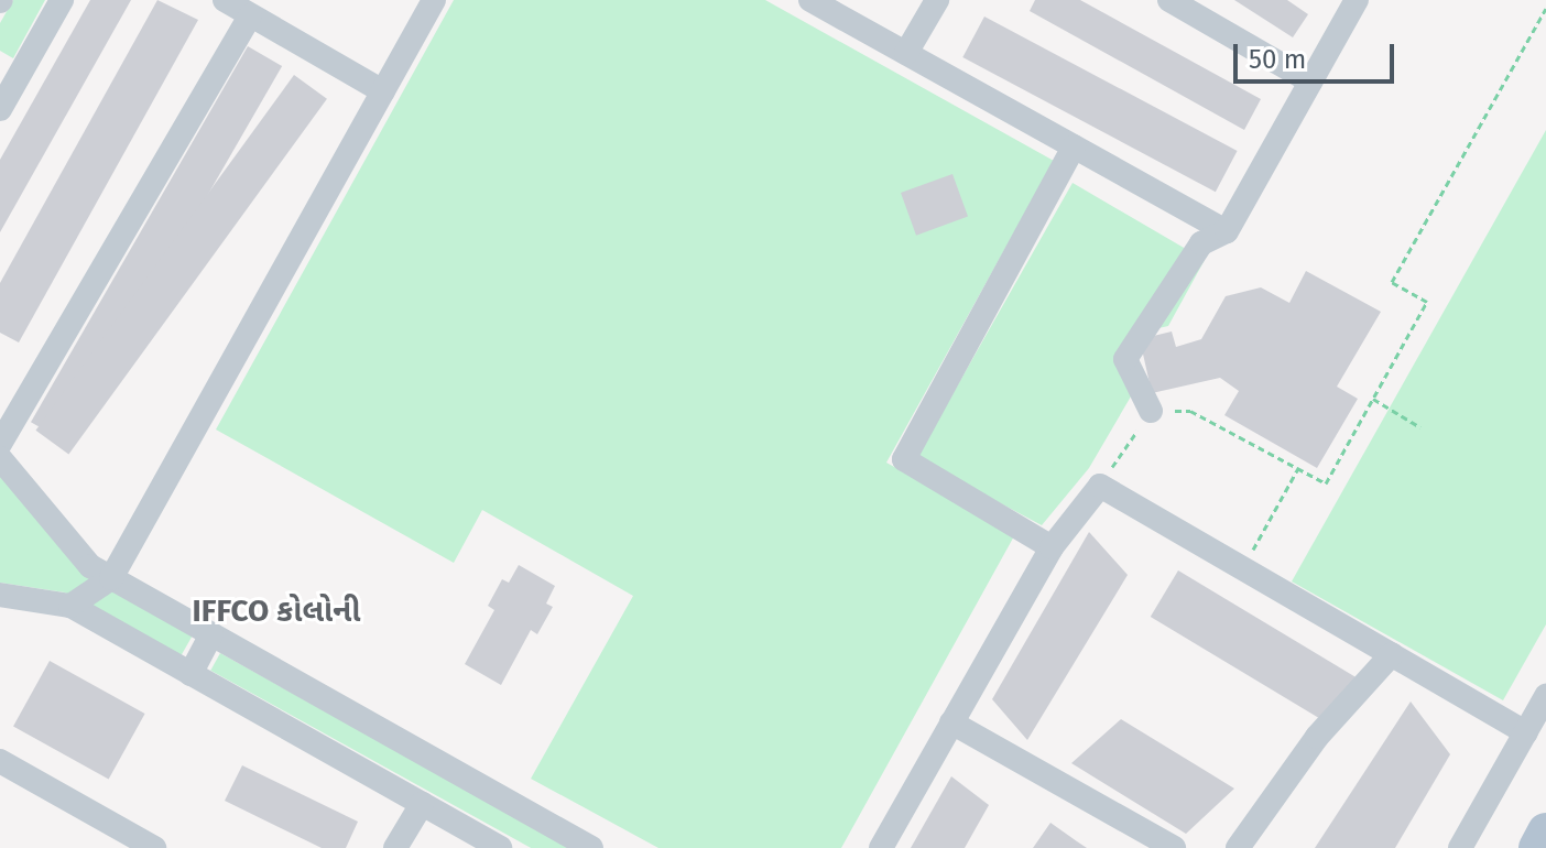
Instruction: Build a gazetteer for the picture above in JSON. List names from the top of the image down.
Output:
{
  "districts": ["IFFCO કોલોની"],
  "scale_bar": "50 m"
}
